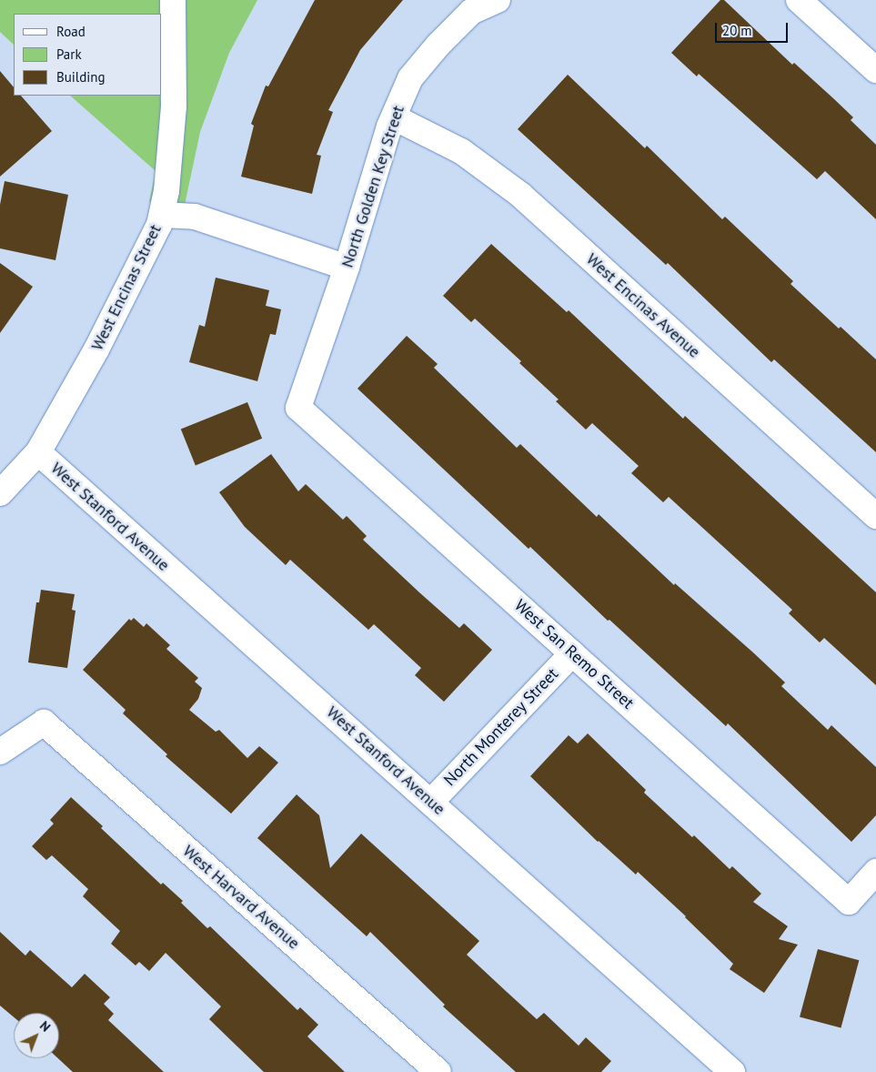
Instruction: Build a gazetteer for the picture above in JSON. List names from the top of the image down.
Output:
{
  "streets": {
    "street": [
      "North Golden Key Street",
      "West Encinas Street",
      "West Encinas Avenue",
      "West Stanford Avenue",
      "West San Remo Street",
      "North Monterey Street",
      "West Harvard Avenue"
    ]
  },
  "crossings": [
    ["North Golden Key Street", "West Encinas Avenue"],
    ["North Golden Key Street", "West San Remo Street"],
    ["West Encinas Street", "West Stanford Avenue"],
    ["West Stanford Avenue", "North Monterey Street"],
    ["West San Remo Street", "North Monterey Street"]
  ],
  "legend": ["Road", "Park", "Building"],
  "scale_bar": "20 m",
  "north": "top right"
}
